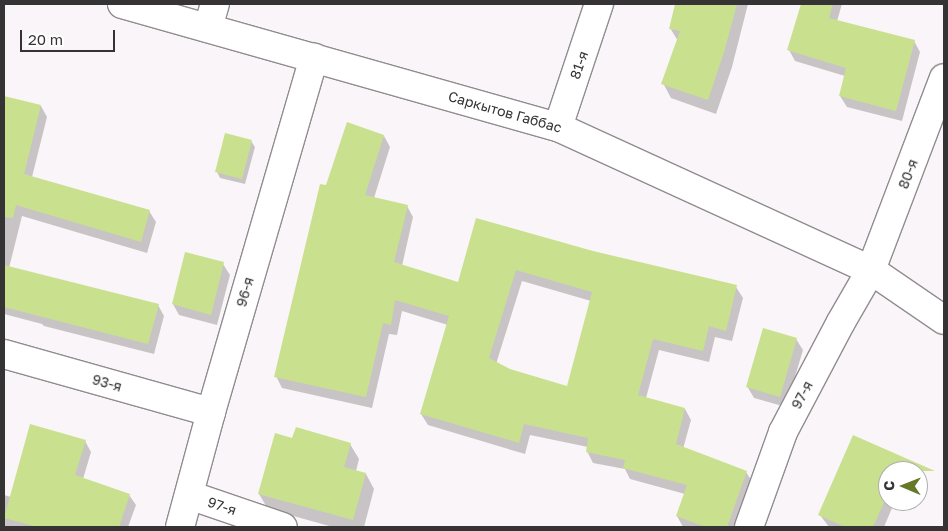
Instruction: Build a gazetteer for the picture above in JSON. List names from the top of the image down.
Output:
{
  "streets": {
    "street": [
      "81-я",
      "Саркытов Габбас",
      "80-я",
      "96-я",
      "93-я",
      "97-я"
    ]
  },
  "crossings": [
    ["81-я", "Саркытов Габбас"],
    ["Саркытов Габбас", "80-я"],
    ["Саркытов Габбас", "96-я"],
    ["Саркытов Габбас", "97-я"],
    ["80-я", "97-я"],
    ["96-я", "93-я"],
    ["96-я", "97-я"]
  ],
  "scale_bar": "20 m",
  "north": "left"
}
